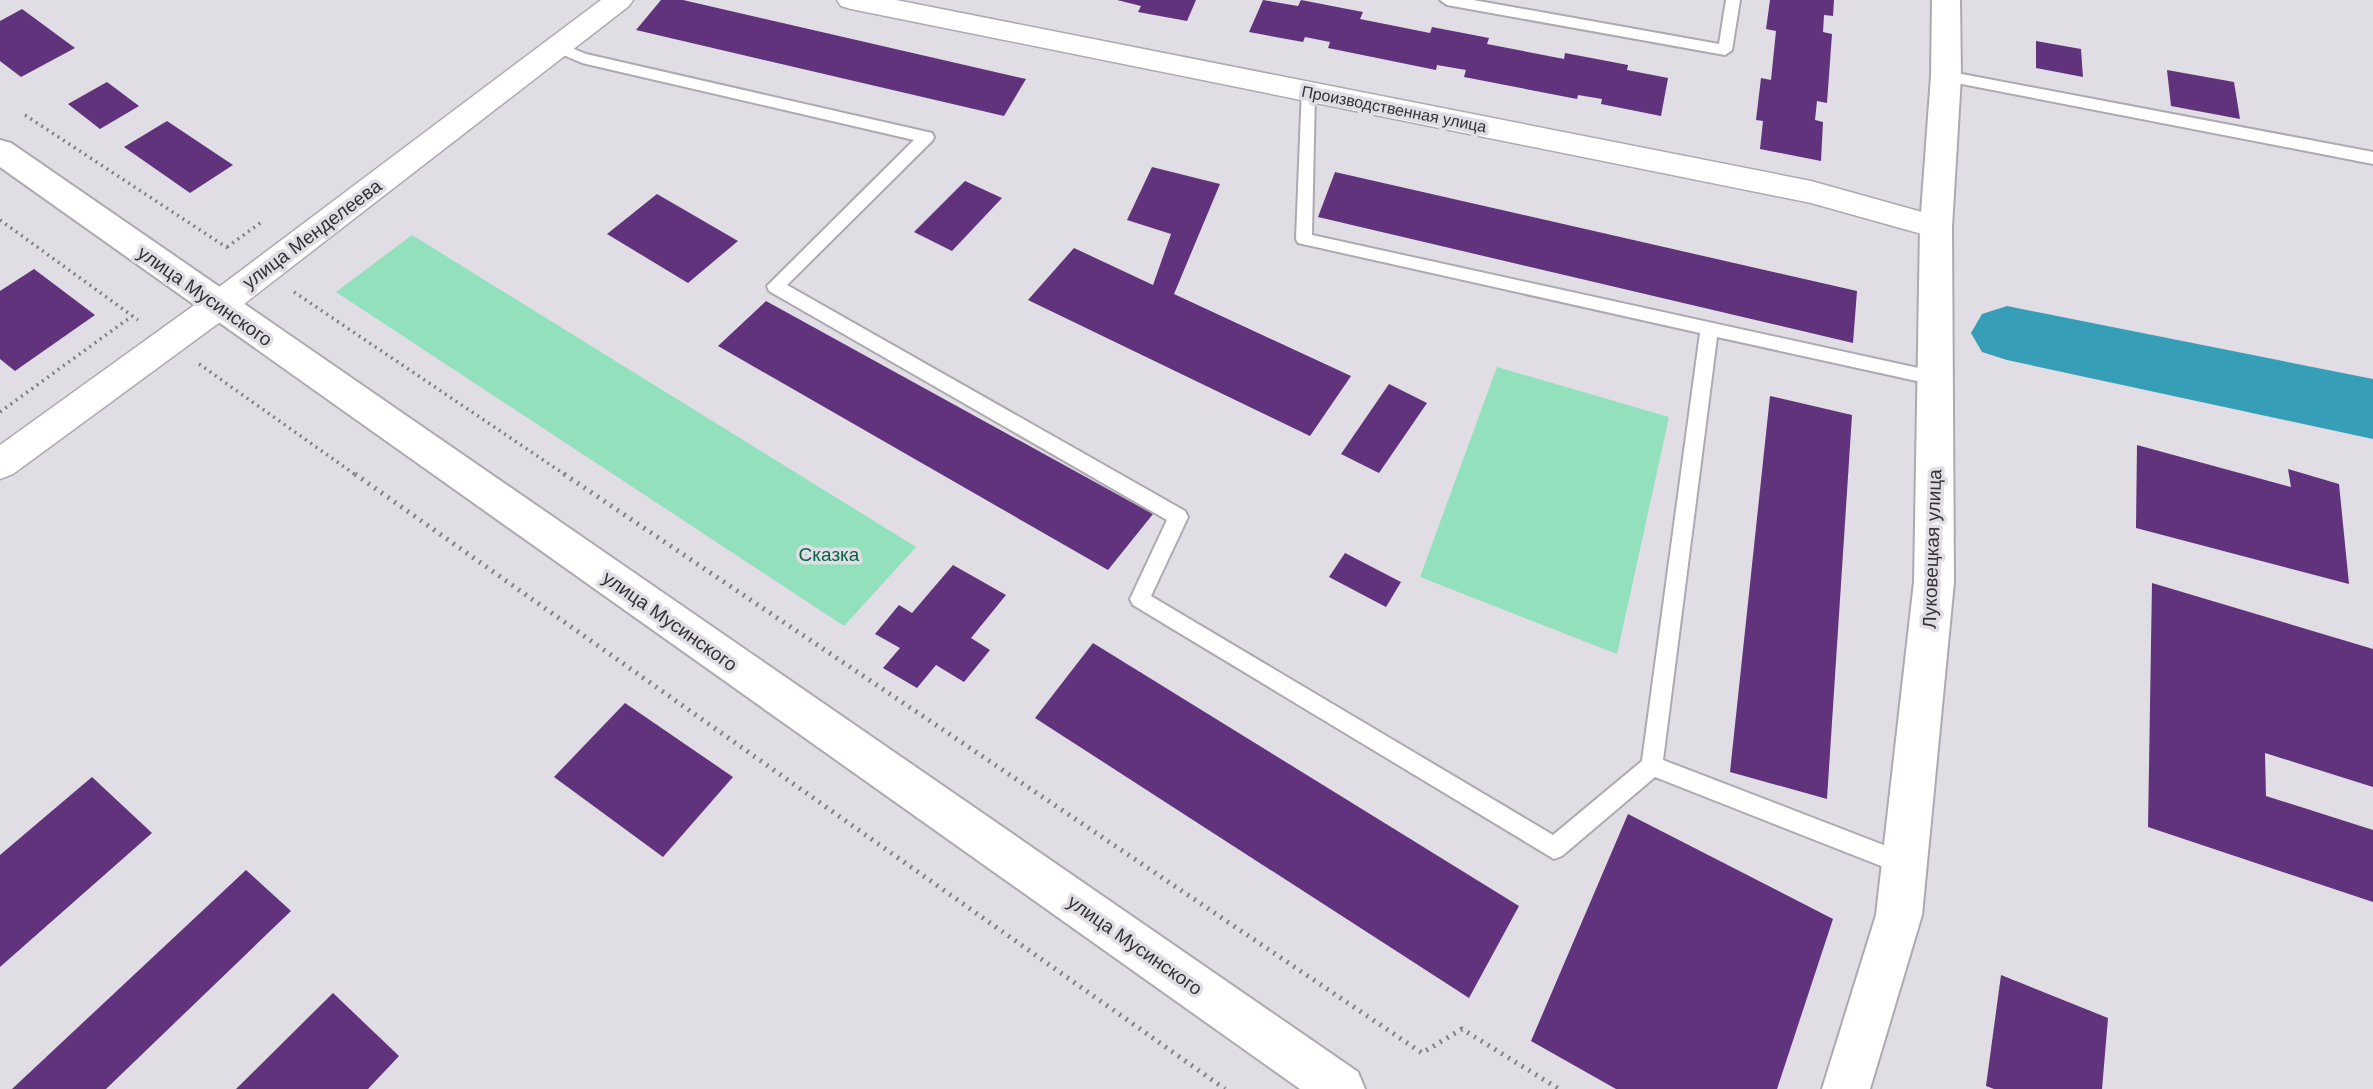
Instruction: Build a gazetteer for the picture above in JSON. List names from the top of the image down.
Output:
{
  "streets": {
    "street": [
      "Производственная улица",
      "улица Менделеева",
      "улица Мусинского",
      "Луковецкая улица"
    ]
  },
  "crossings": [
    ["Производственная улица", "Луковецкая улица"],
    ["улица Менделеева", "улица Мусинского"]
  ],
  "parks": ["Сказка"]
}
